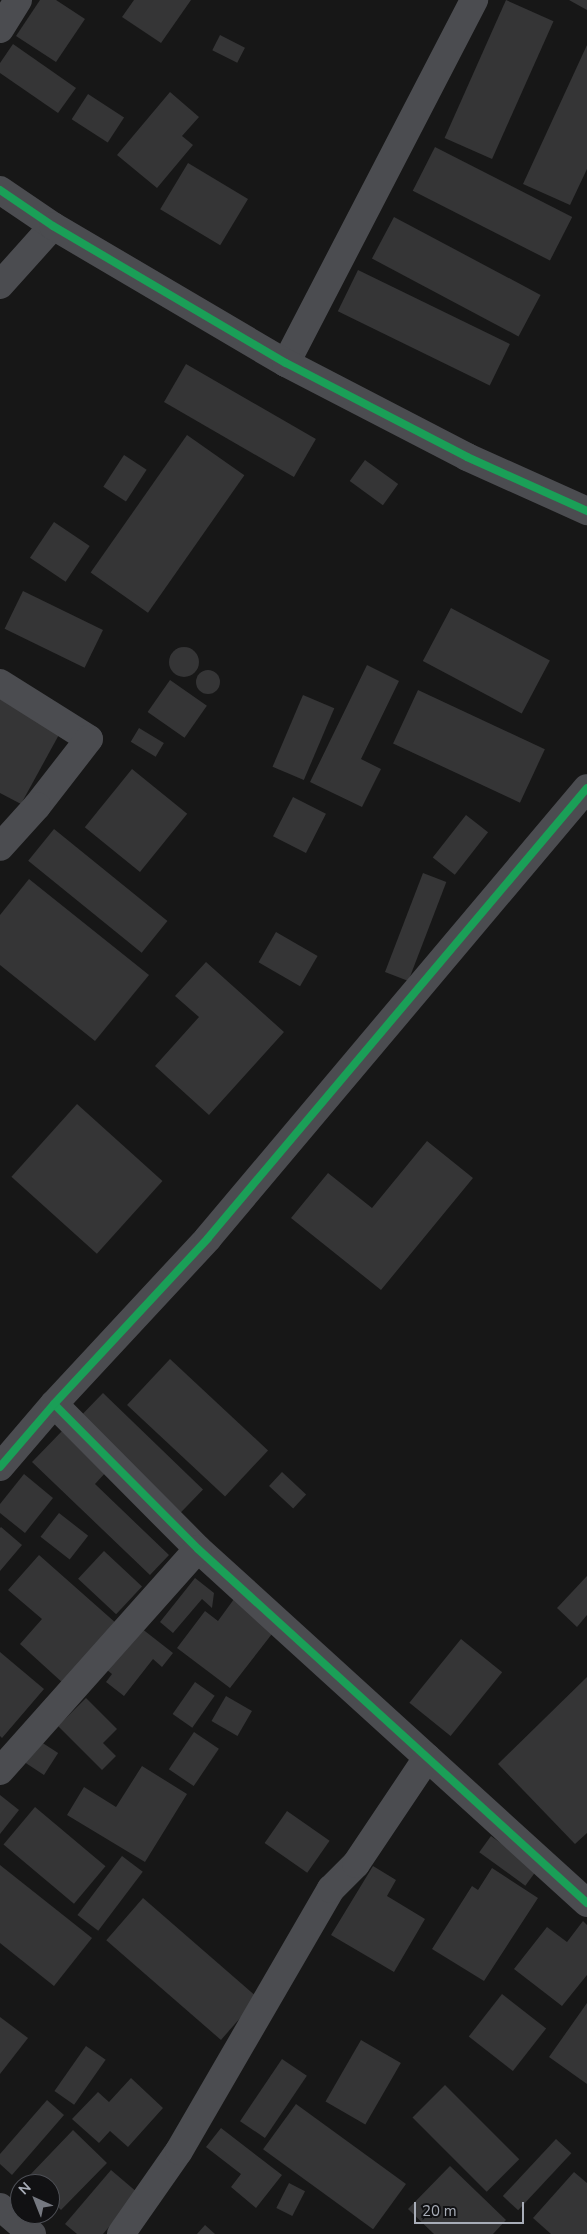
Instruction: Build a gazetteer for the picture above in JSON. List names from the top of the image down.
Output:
{
  "scale_bar": "20 m",
  "north": "top left"
}
